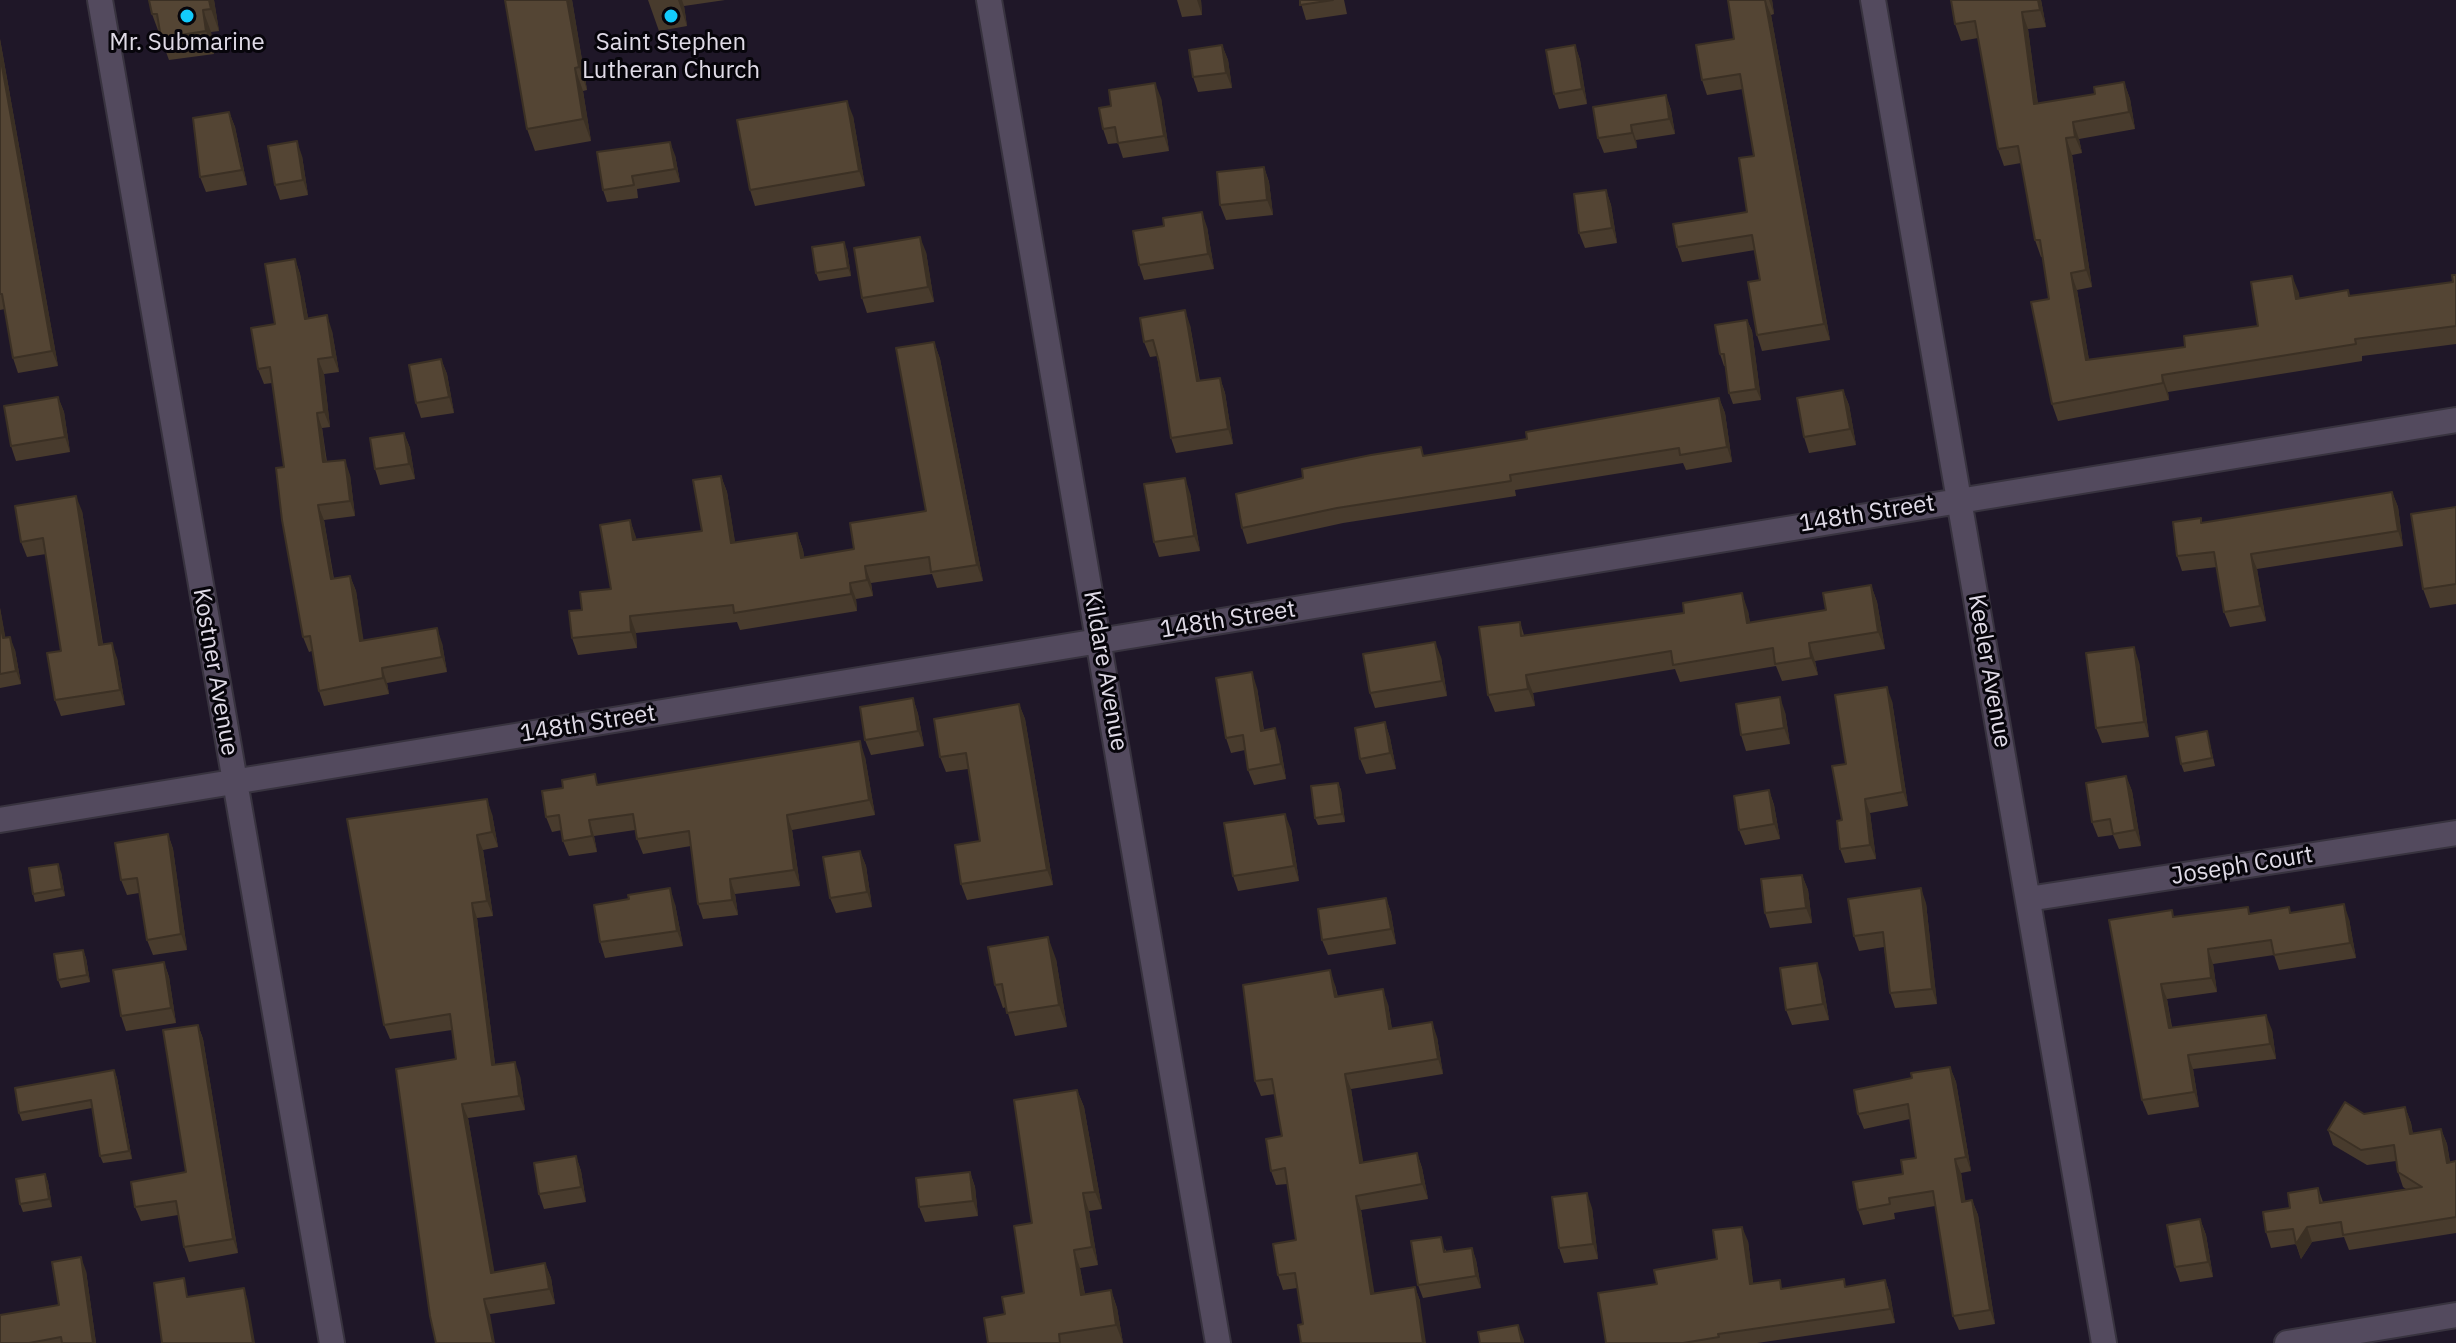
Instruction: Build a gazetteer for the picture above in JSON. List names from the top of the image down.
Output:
{
  "streets": {
    "street": [
      "148th Street",
      "Kildare Avenue",
      "Keeler Avenue",
      "Kostner Avenue",
      "Joseph Court"
    ]
  },
  "crossings": [
    ["148th Street", "Kildare Avenue"],
    ["148th Street", "Keeler Avenue"],
    ["148th Street", "Kostner Avenue"],
    ["Keeler Avenue", "Joseph Court"]
  ],
  "places": ["Mr. Submarine", "Saint Stephen Lutheran Church"]
}
